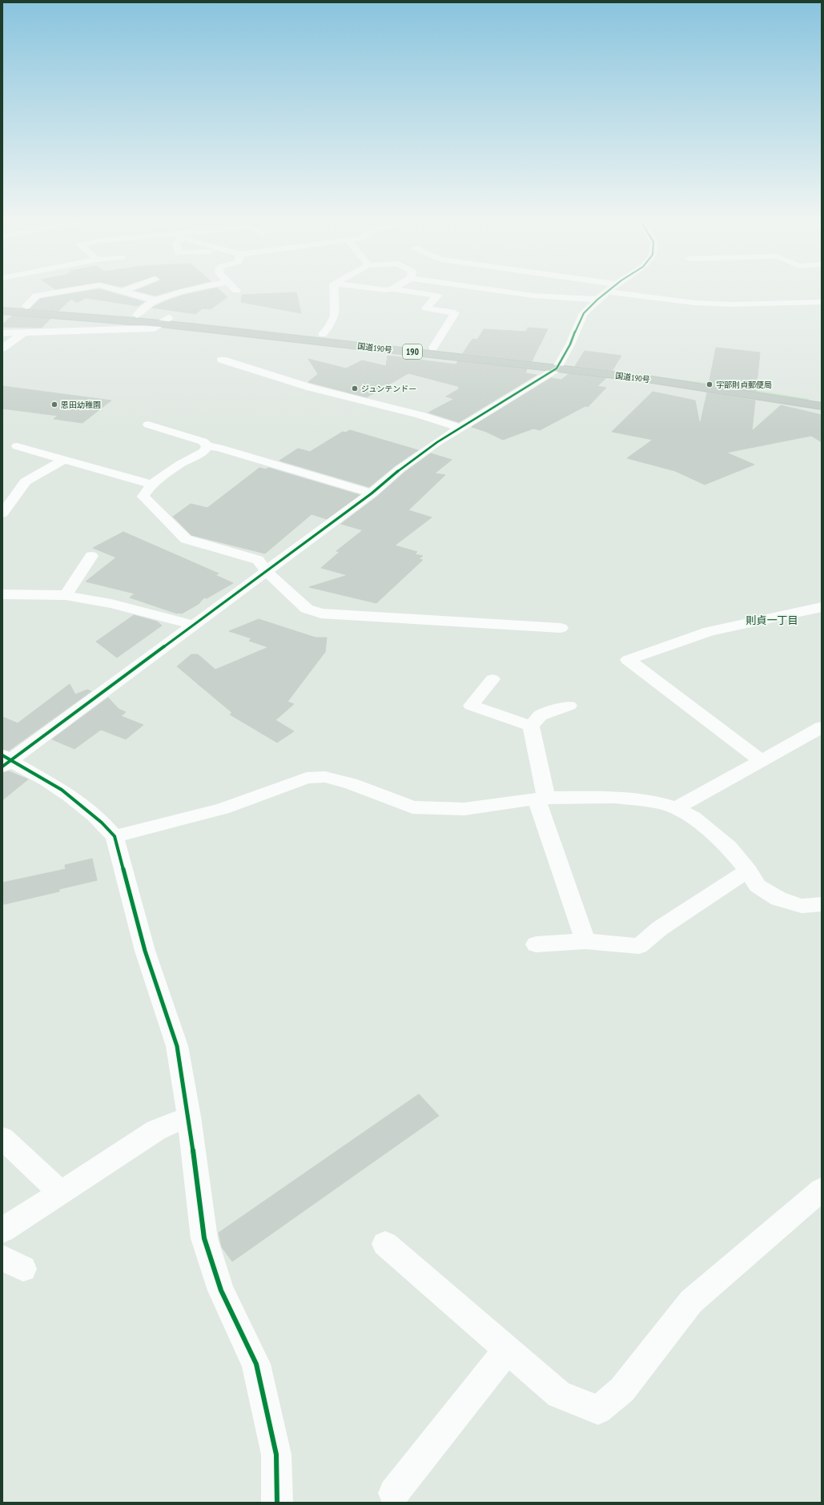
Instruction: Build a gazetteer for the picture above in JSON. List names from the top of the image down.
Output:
{
  "streets": {
    "highway": ["国道190号", "190"]
  },
  "districts": ["則貞一丁目"],
  "places": ["宇部則貞郵便局", "ジュンテンドー", "恩田幼稚園"]
}
